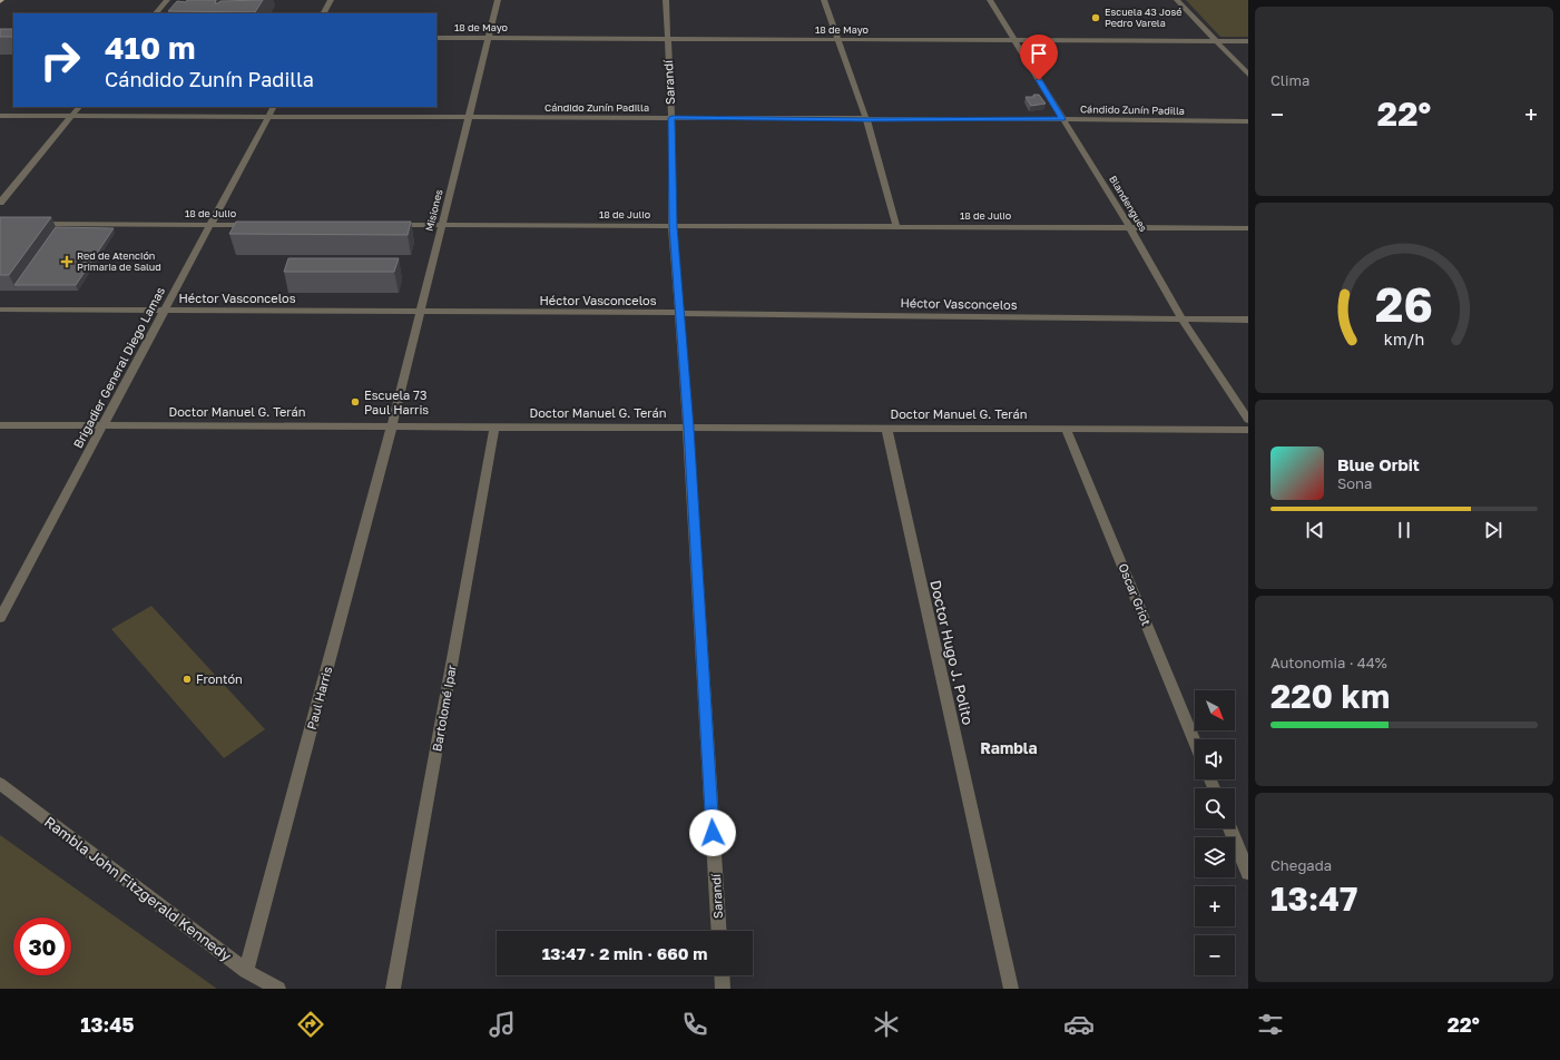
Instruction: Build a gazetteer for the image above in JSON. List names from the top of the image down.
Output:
{
  "streets": {
    "street": [
      "18 de Mayo",
      "Sarandí",
      "Cándido Zunín Padilla",
      "Blandengues",
      "Misiones",
      "18 de Julio",
      "Héctor Vasconcelos",
      "Brigadier General Diego Lamas",
      "Doctor Manuel G. Terán",
      "Oscar Griot",
      "Doctor Hugo J. Polito",
      "Paul Harris",
      "Bartolomé Ipar",
      "Rambla John Fitzgerald Kennedy"
    ]
  },
  "crossings": [
    ["18 de Mayo", "Sarandí"],
    ["18 de Mayo", "Blandengues"],
    ["18 de Mayo", "Misiones"],
    ["Sarandí", "Cándido Zunín Padilla"],
    ["Sarandí", "18 de Julio"],
    ["Sarandí", "Héctor Vasconcelos"],
    ["Sarandí", "Doctor Manuel G. Terán"],
    ["Cándido Zunín Padilla", "Blandengues"],
    ["Cándido Zunín Padilla", "Misiones"],
    ["Cándido Zunín Padilla", "Brigadier General Diego Lamas"],
    ["Blandengues", "18 de Julio"],
    ["Blandengues", "Héctor Vasconcelos"],
    ["Misiones", "18 de Julio"],
    ["Misiones", "Héctor Vasconcelos"],
    ["Misiones", "Doctor Manuel G. Terán"],
    ["Misiones", "Paul Harris"],
    ["18 de Julio", "Brigadier General Diego Lamas"],
    ["Héctor Vasconcelos", "Brigadier General Diego Lamas"],
    ["Brigadier General Diego Lamas", "Doctor Manuel G. Terán"],
    ["Doctor Manuel G. Terán", "Oscar Griot"],
    ["Doctor Manuel G. Terán", "Doctor Hugo J. Polito"],
    ["Doctor Manuel G. Terán", "Paul Harris"],
    ["Doctor Manuel G. Terán", "Bartolomé Ipar"],
    ["Paul Harris", "Rambla John Fitzgerald Kennedy"]
  ],
  "districts": ["Rambla"],
  "places": {
    "other": ["Escuela 43 José Pedro Varela", "Escuela 73 Paul Harris", "Frontón"],
    "health": ["Red de Atención Primaria de Salud"]
  },
  "north": "bottom right",
  "page": {
    "tile": [
      "Clima",
      ["Autonomia · 44%", "220 km"],
      ["Chegada", "13:47"]
    ],
    "turn": ["410 m", "Cándido Zunín Padilla"],
    "heat": ["−", "22°", "+"],
    "song": ["Blue Orbit", "Sona"],
    "map_buttons": ["+", "−"],
    "limit": "30",
    "trip": "13:47 · 2 min · 660 m",
    "tabs": ["13:45", "22°"],
    "gauge": ["26", "km/h"]
  }
}
